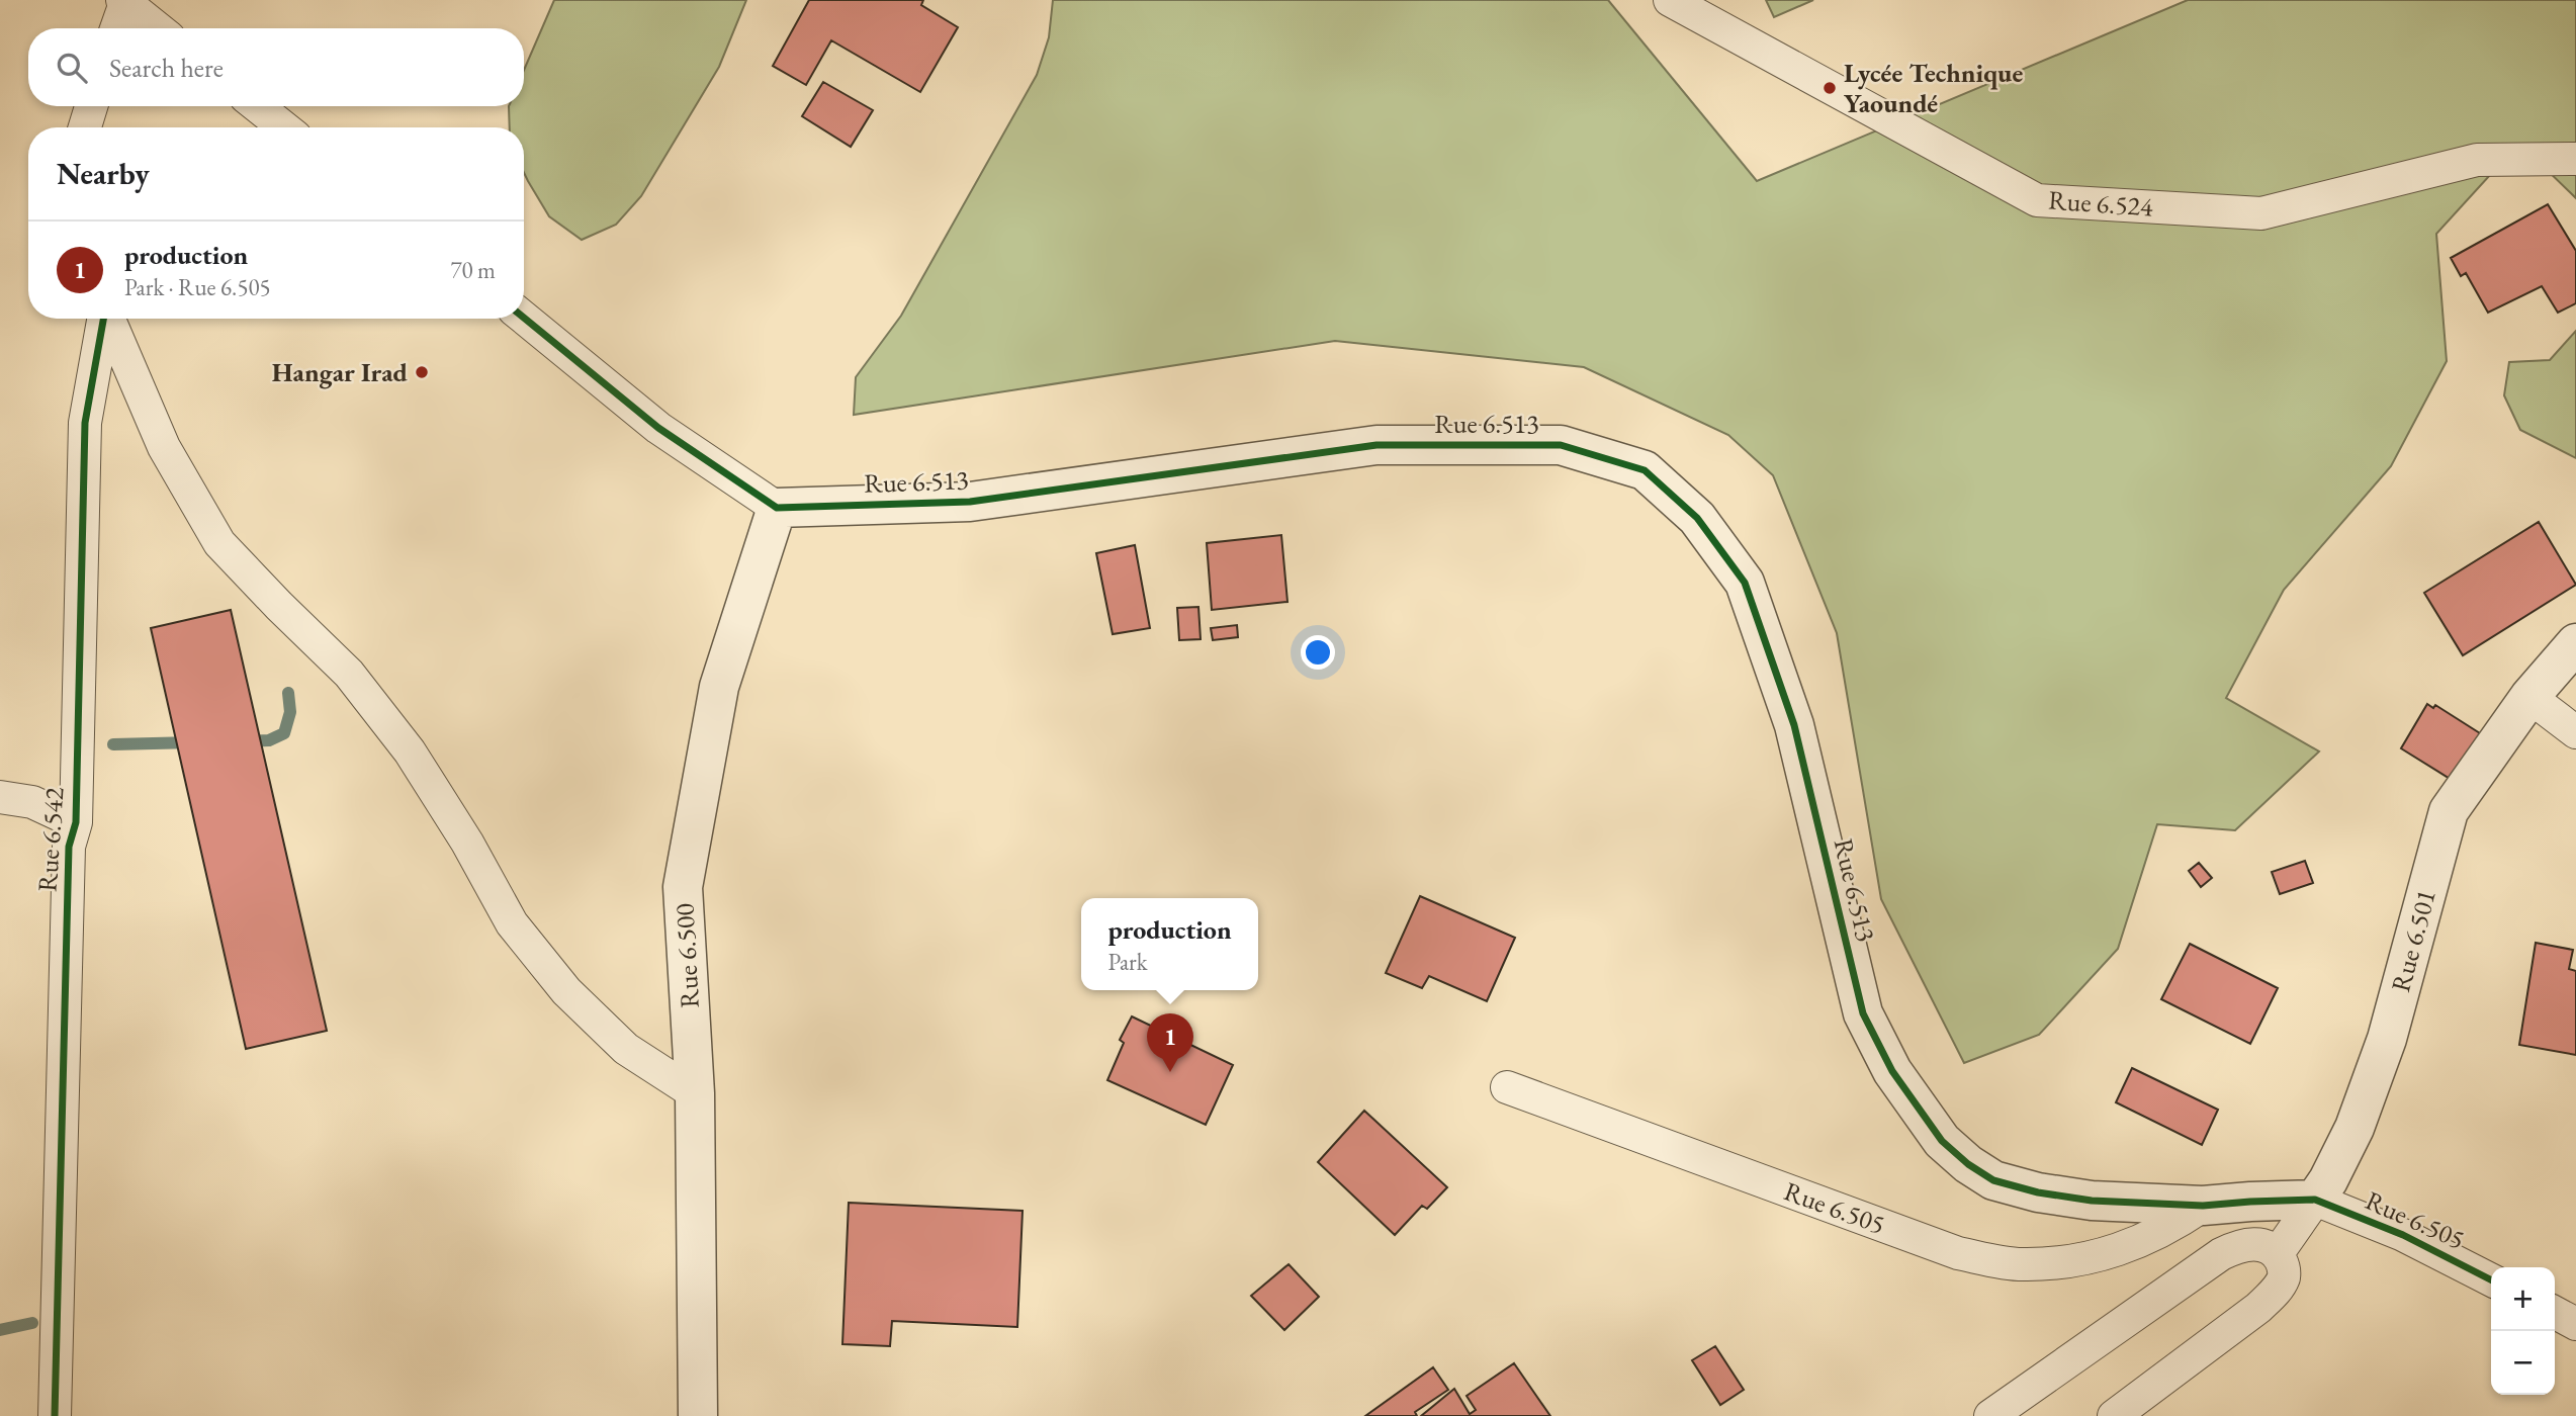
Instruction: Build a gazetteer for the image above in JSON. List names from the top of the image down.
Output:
{
  "streets": {
    "street": [
      "Rue 6.524",
      "Rue 6.513",
      "Rue 6.542",
      "Rue 6.501",
      "Rue 6.500",
      "Rue 6.505"
    ]
  },
  "crossings": [
    ["Rue 6.513", "Rue 6.501"],
    ["Rue 6.513", "Rue 6.500"],
    ["Rue 6.513", "Rue 6.505"],
    ["Rue 6.501", "Rue 6.505"]
  ],
  "places": ["Lycée Technique Yaoundé", "Hangar Irad"],
  "page": {
    "search": "Search here",
    "heading": "Nearby",
    "list": [
      {
        "mark": "1",
        "name": "production",
        "note": "Park · Rue 6.505",
        "value": "70 m"
      }
    ],
    "popup": ["production", "Park"],
    "pins": "1",
    "map_buttons": ["+", "−"]
  }
}
